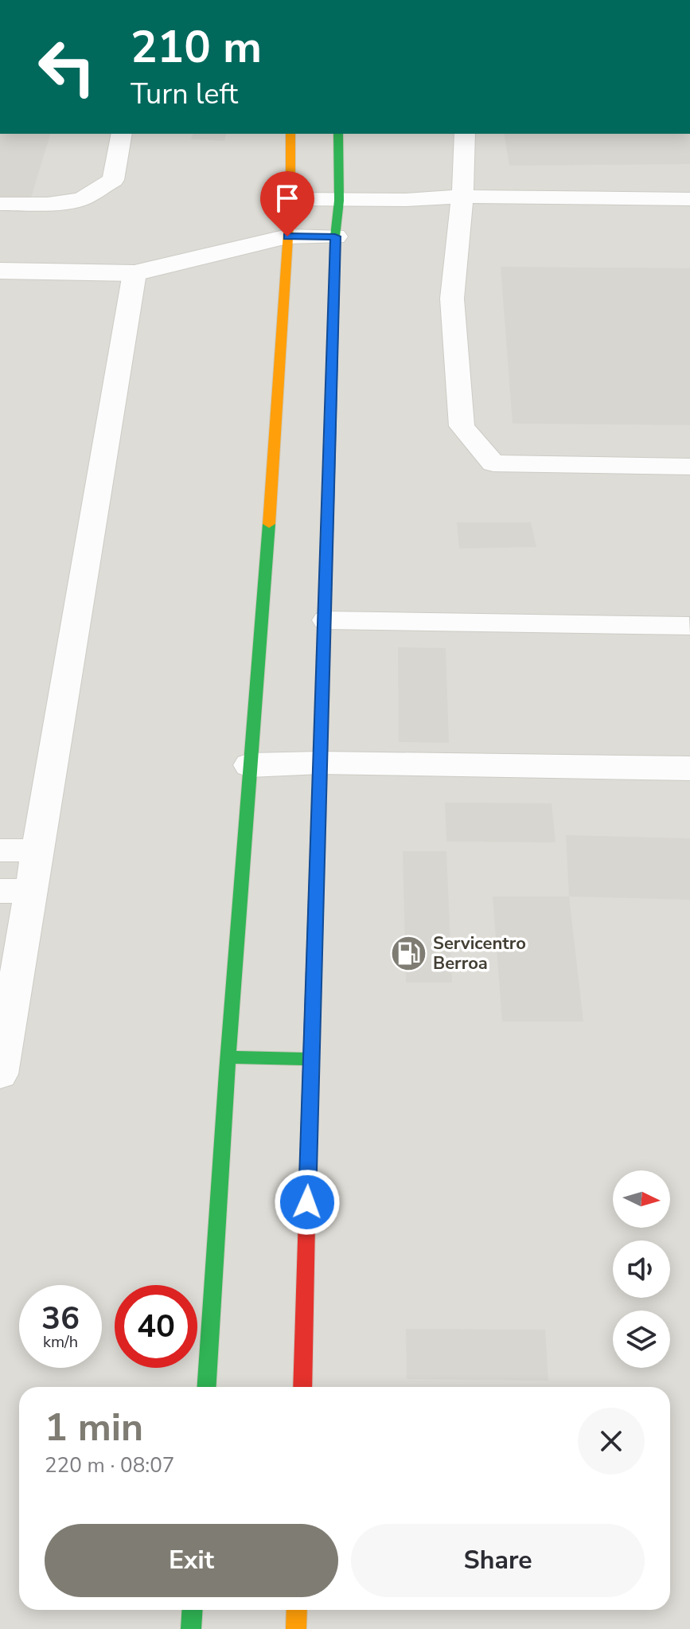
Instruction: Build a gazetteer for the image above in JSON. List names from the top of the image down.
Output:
{
  "places": {
    "fuel station": ["Servicentro Berroa"]
  },
  "north": "right",
  "page": {
    "turn": ["210 m", "Turn left"],
    "speed": "36 km/h",
    "limit": "40",
    "heading": ["1 min", "220 m · 08:07"],
    "buttons": ["Exit", "Share"]
  }
}
